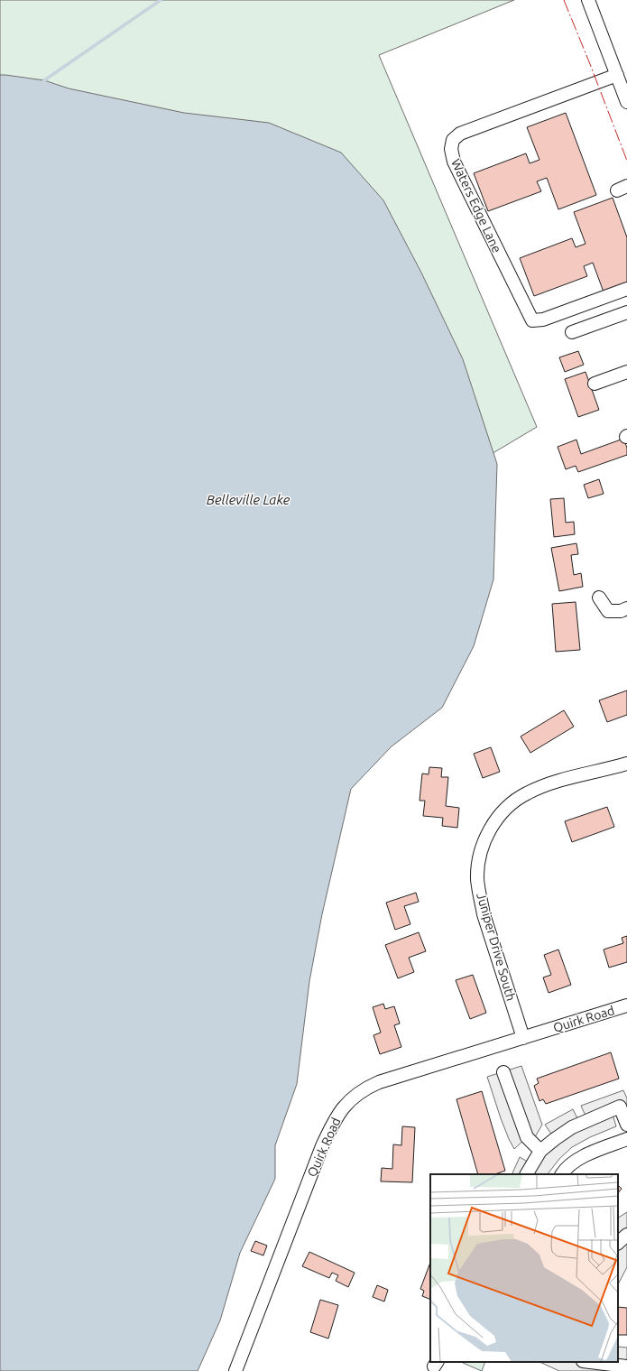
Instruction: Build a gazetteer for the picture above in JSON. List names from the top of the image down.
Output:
{
  "streets": {
    "street": ["Waters Edge Lane", "Juniper Drive South", "Quirk Road"]
  },
  "crossings": [
    ["Juniper Drive South", "Quirk Road"]
  ],
  "water": ["Belleville Lake"]
}
